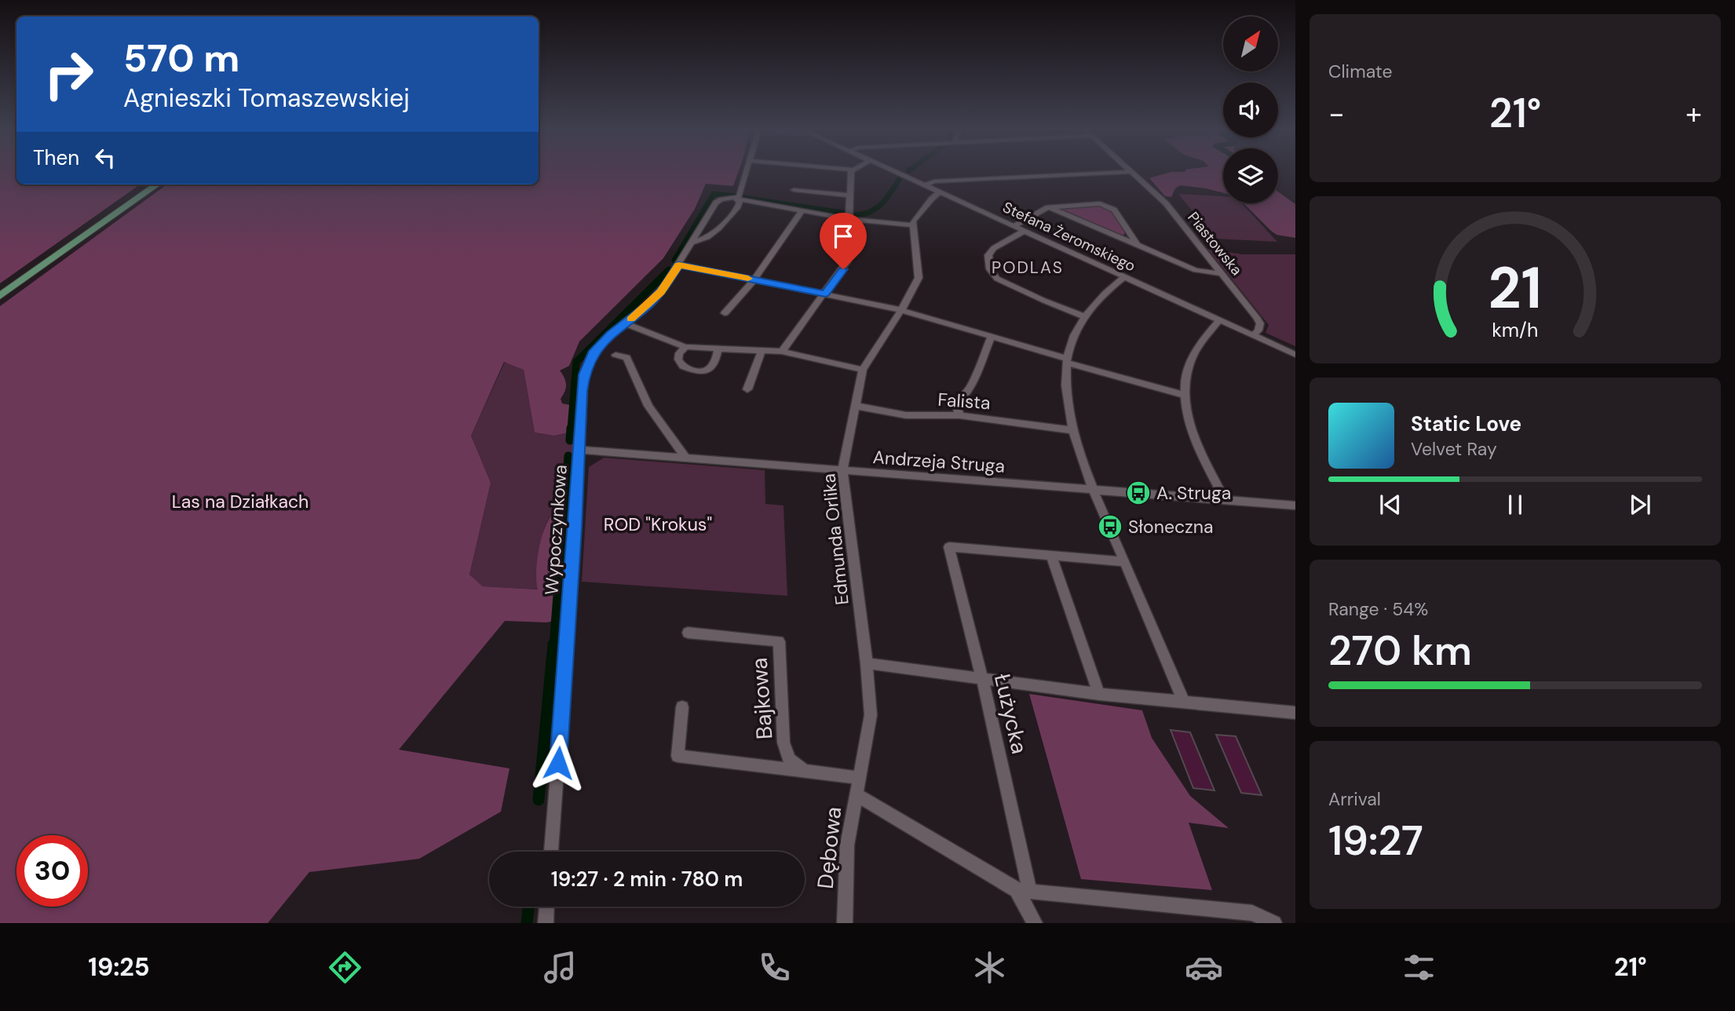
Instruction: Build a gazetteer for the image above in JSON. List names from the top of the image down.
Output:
{
  "streets": {
    "street": [
      "Stefana Żeromskiego",
      "Piastowska",
      "Falista",
      "Andrzeja Struga",
      "Wypoczynkowa",
      "Edmunda Orlika",
      "Bajkowa",
      "Łużycka",
      "Dębowa"
    ]
  },
  "crossings": [
    ["Stefana Żeromskiego", "Piastowska"],
    ["Falista", "Edmunda Orlika"],
    ["Andrzeja Struga", "Wypoczynkowa"],
    ["Andrzeja Struga", "Edmunda Orlika"],
    ["Edmunda Orlika", "Bajkowa"],
    ["Edmunda Orlika", "Dębowa"],
    ["Bajkowa", "Dębowa"]
  ],
  "districts": ["PODLAS"],
  "parks": ["Las na Działkach", "ROD \"Krokus\""],
  "places": {
    "bus stop": ["A. Struga", "Słoneczna"]
  },
  "north": "top right",
  "page": {
    "tile": [
      "Climate",
      ["Range · 54%", "270 km"],
      ["Arrival", "19:27"]
    ],
    "turn": ["570 m", "Agnieszki Tomaszewskiej"],
    "heat": ["−", "21°", "+"],
    "then": "Then",
    "song": ["Static Love", "Velvet Ray"],
    "limit": "30",
    "trip": "19:27 · 2 min · 780 m",
    "tabs": ["19:25", "21°"],
    "gauge": ["21", "km/h"]
  }
}
